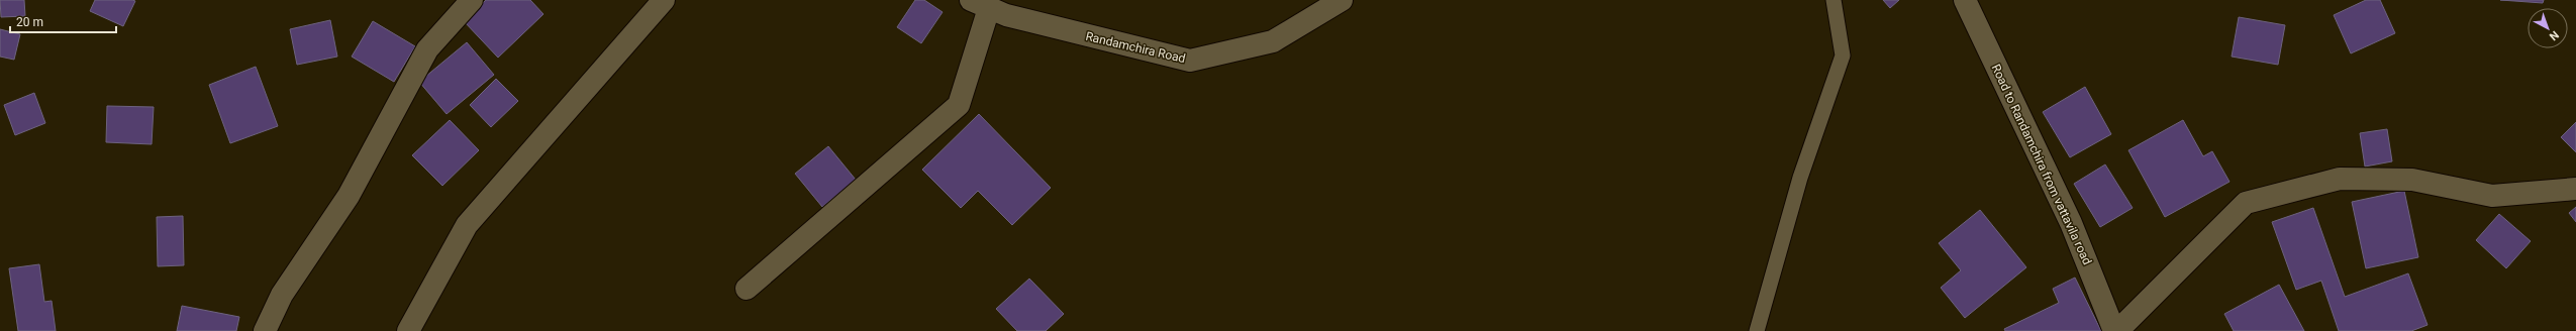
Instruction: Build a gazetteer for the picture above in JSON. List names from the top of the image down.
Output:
{
  "streets": {
    "street": ["Randamchira Road", "Road to Randamchira from vattavila road"]
  },
  "scale_bar": "20 m",
  "north": "bottom right"
}
